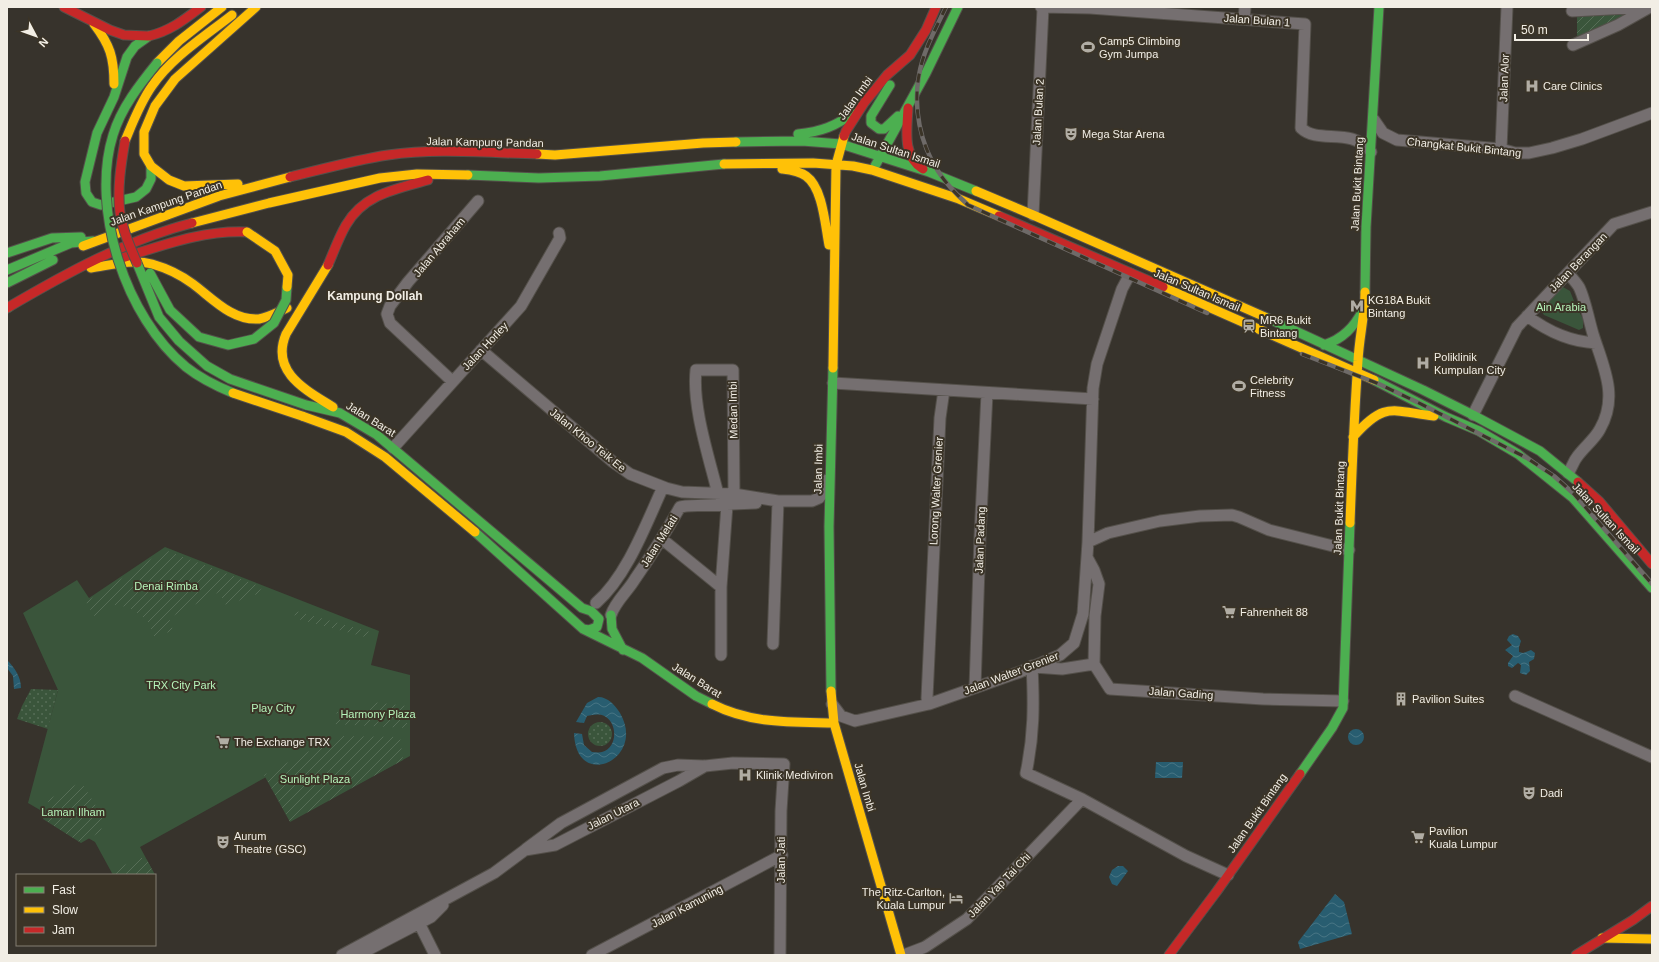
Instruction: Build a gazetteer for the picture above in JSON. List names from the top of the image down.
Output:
{
  "streets": {
    "main road": [
      "Jalan Imbi",
      "Jalan Kampung Pandan",
      "Jalan Sultan Ismail",
      "Jalan Bukit Bintang",
      "Jalan Barat"
    ],
    "street": [
      "Jalan Bulan 1",
      "Jalan Alor",
      "Jalan Bulan 2",
      "Changkat Bukit Bintang",
      "Jalan Abraham",
      "Jalan Berangan",
      "Jalan Horley",
      "Medan Imbi",
      "Jalan Khoo Teik Ee",
      "Lorong Walter Grenier",
      "Jalan Padang",
      "Jalan Melati",
      "Jalan Walter Grenier",
      "Jalan Gading",
      "Jalan Utara",
      "Jalan Jati",
      "Jalan Yap Tai Chi",
      "Jalan Kamuning"
    ]
  },
  "crossings": [
    ["Jalan Bulan 1", "Jalan Bulan 2"],
    ["Jalan Bulan 1", "Jalan Bukit Bintang"],
    ["Jalan Alor", "Changkat Bukit Bintang"],
    ["Jalan Imbi", "Jalan Kampung Pandan"],
    ["Jalan Imbi", "Jalan Sultan Ismail"],
    ["Jalan Imbi", "Jalan Barat"],
    ["Jalan Imbi", "Jalan Khoo Teik Ee"],
    ["Jalan Imbi", "Jalan Walter Grenier"],
    ["Jalan Bulan 2", "Jalan Sultan Ismail"],
    ["Jalan Kampung Pandan", "Jalan Sultan Ismail"],
    ["Changkat Bukit Bintang", "Jalan Bukit Bintang"],
    ["Jalan Sultan Ismail", "Jalan Bukit Bintang"],
    ["Jalan Sultan Ismail", "Jalan Berangan"],
    ["Jalan Sultan Ismail", "Jalan Walter Grenier"],
    ["Jalan Bukit Bintang", "Jalan Gading"],
    ["Jalan Abraham", "Jalan Horley"],
    ["Jalan Horley", "Jalan Barat"],
    ["Jalan Horley", "Jalan Khoo Teik Ee"],
    ["Medan Imbi", "Jalan Khoo Teik Ee"],
    ["Jalan Barat", "Jalan Melati"],
    ["Jalan Khoo Teik Ee", "Jalan Melati"],
    ["Lorong Walter Grenier", "Jalan Walter Grenier"],
    ["Jalan Padang", "Jalan Walter Grenier"],
    ["Jalan Utara", "Jalan Jati"],
    ["Jalan Jati", "Jalan Kamuning"]
  ],
  "districts": ["Kampung Dollah"],
  "parks": [
    "Ain Arabia",
    "Denai Rimba",
    "TRX City Park",
    "Play City",
    "Harmony Plaza",
    "Sunlight Plaza",
    "Laman Ilham"
  ],
  "places": {
    "sports": ["Camp5 Climbing Gym Jumpa", "Celebrity Fitness"],
    "hospital": ["Care Clinics", "Poliklinik Kumpulan City", "Klinik Mediviron"],
    "theatre": ["Mega Star Arena", "Dadi", "Aurum Theatre (GSC)"],
    "metro station": ["KG18A Bukit Bintang"],
    "station": ["MR6 Bukit Bintang"],
    "supermarket": ["Fahrenheit 88", "The Exchange TRX", "Pavilion Kuala Lumpur"],
    "building": ["Pavilion Suites"],
    "hotel": ["The Ritz-Carlton, Kuala Lumpur"]
  },
  "legend": ["Fast", "Slow", "Jam"],
  "scale_bar": "50 m",
  "north": "bottom right"
}
